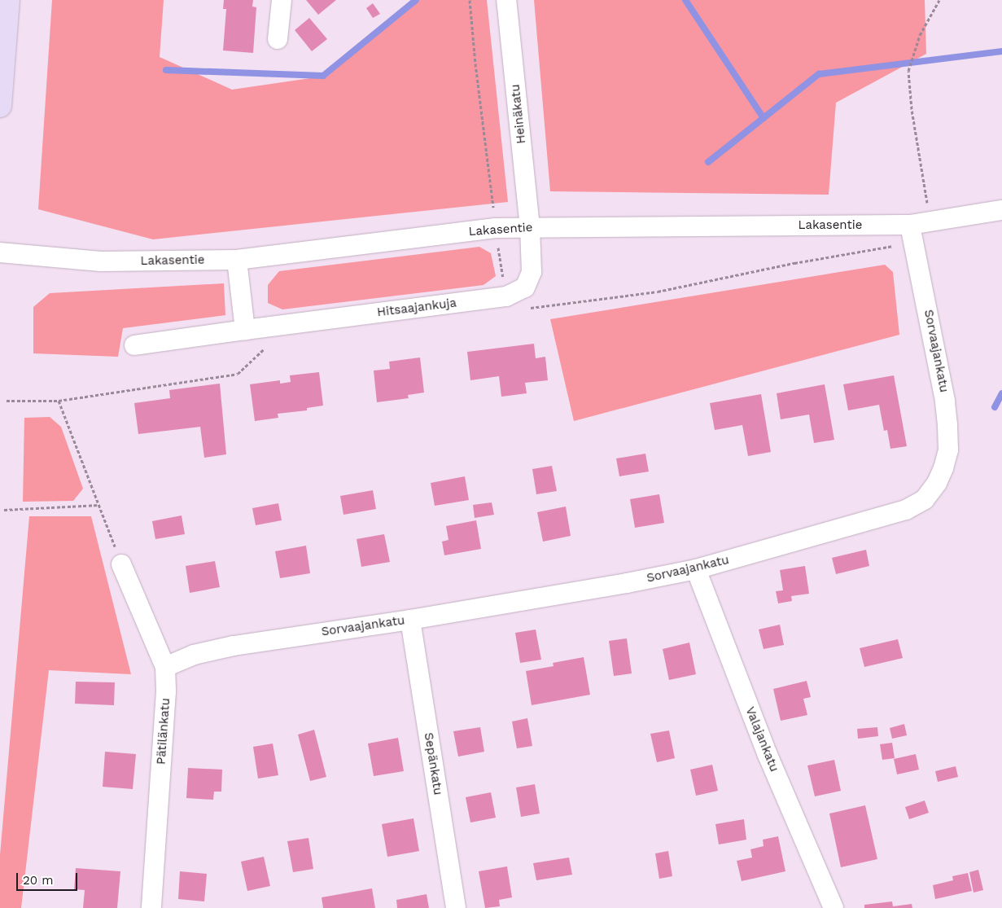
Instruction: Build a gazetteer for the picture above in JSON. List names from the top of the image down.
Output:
{
  "streets": {
    "street": [
      "Heinäkatu",
      "Lakasentie",
      "Hitsaajankuja",
      "Sorvaajankatu",
      "Pätilänkatu",
      "Valajankatu",
      "Sepänkatu"
    ]
  },
  "crossings": [
    ["Heinäkatu", "Lakasentie"],
    ["Heinäkatu", "Hitsaajankuja"],
    ["Lakasentie", "Hitsaajankuja"],
    ["Lakasentie", "Sorvaajankatu"],
    ["Sorvaajankatu", "Pätilänkatu"],
    ["Sorvaajankatu", "Valajankatu"],
    ["Sorvaajankatu", "Sepänkatu"]
  ],
  "scale_bar": "20 m"
}
